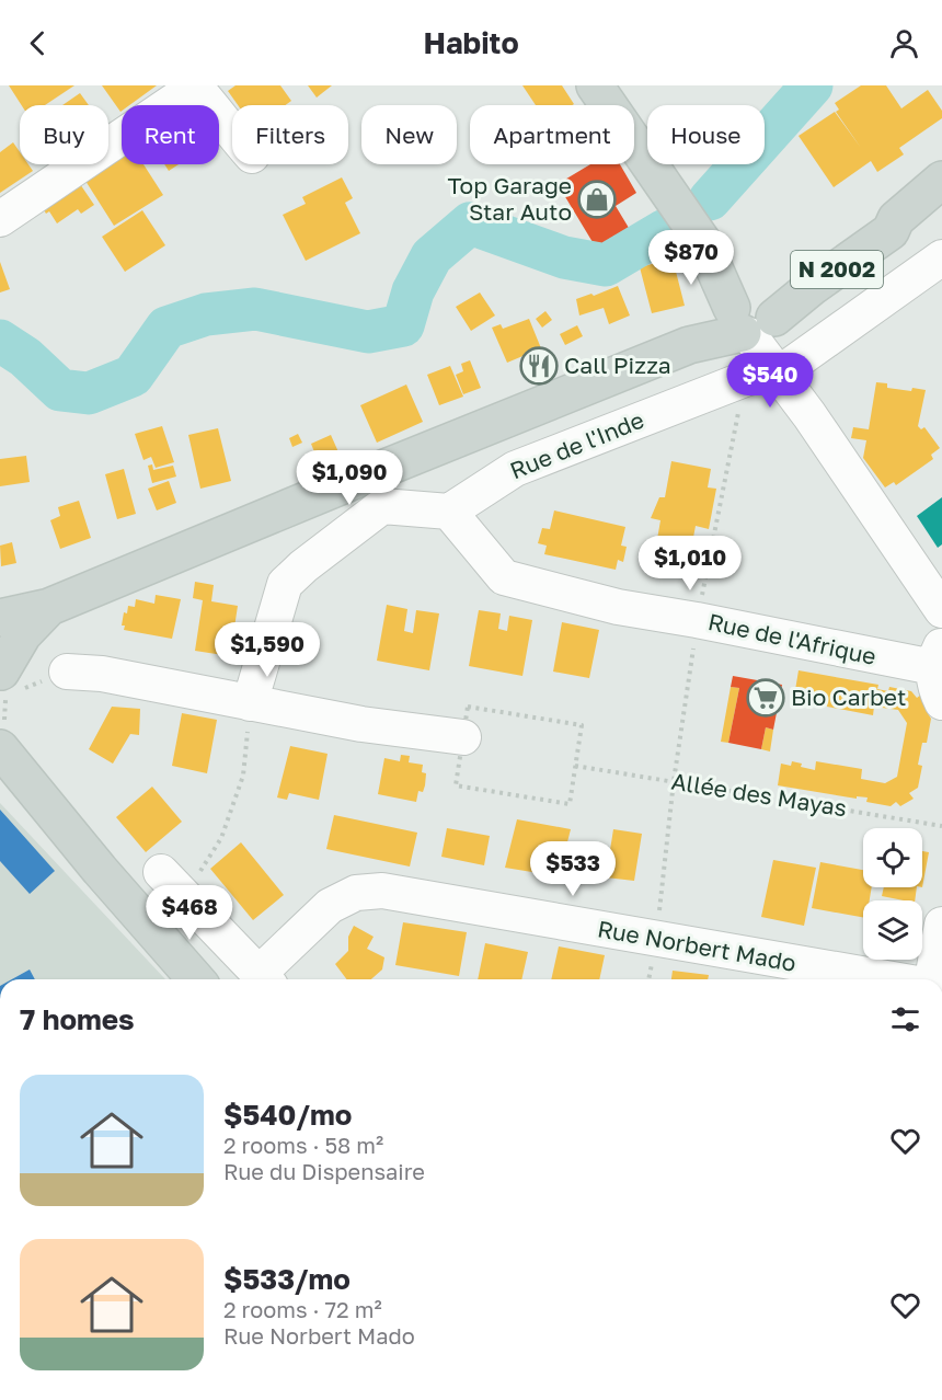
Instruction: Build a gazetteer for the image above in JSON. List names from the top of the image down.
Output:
{
  "streets": {
    "main road": ["N 2002"],
    "street": ["Rue de l'Inde", "Rue de l'Afrique", "Rue Norbert Mado"],
    "path": ["Allée des Mayas"]
  },
  "crossings": [
    ["Rue de l'Inde", "Rue de l'Afrique"]
  ],
  "places": {
    "shop": ["Top Garage Star Auto"],
    "restaurant": ["Call Pizza"],
    "supermarket": ["Bio Carbet"]
  },
  "page": {
    "header": "Habito",
    "chip": [
      "Buy",
      "Rent",
      "Filters",
      "New",
      "Apartment",
      "House"
    ],
    "price": [
      "$870",
      "$540",
      "$1,090",
      "$1,010",
      "$1,590",
      "$533",
      "$468"
    ],
    "heading": "7 homes",
    "list": [
      {
        "name": "$540/mo",
        "note": "2 rooms · 58 m² · Rue du Dispensaire"
      },
      {
        "name": "$533/mo",
        "note": "2 rooms · 72 m² · Rue Norbert Mado"
      }
    ]
  }
}
